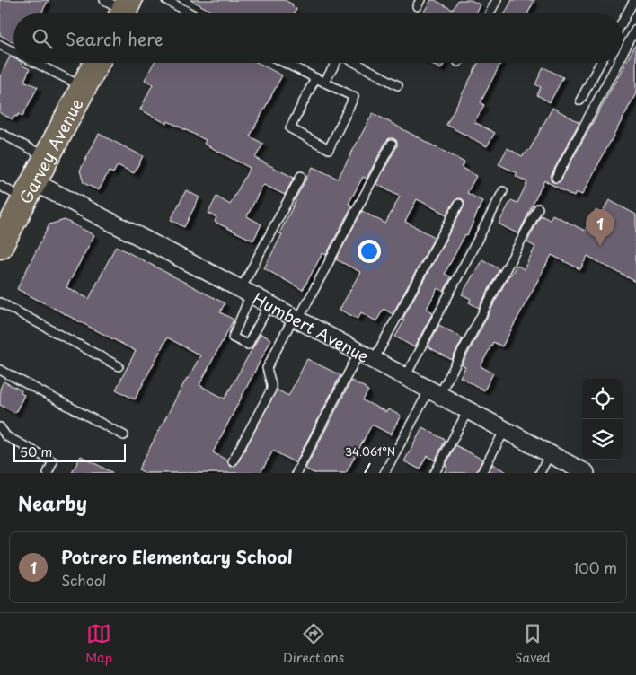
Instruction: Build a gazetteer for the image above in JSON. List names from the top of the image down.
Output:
{
  "streets": {
    "main road": ["Garvey Avenue"],
    "street": ["Humbert Avenue"]
  },
  "crossings": [
    ["Garvey Avenue", "Humbert Avenue"]
  ],
  "scale_bar": "50 m",
  "page": {
    "search": "Search here",
    "pins": "1",
    "scale": "50 m",
    "heading": "Nearby",
    "list": [
      {
        "mark": "1",
        "name": "Potrero Elementary School",
        "note": "School",
        "value": "100 m"
      }
    ],
    "nav": ["Map", "Directions", "Saved"]
  },
  "coordinates": ["34.061°N"]
}
